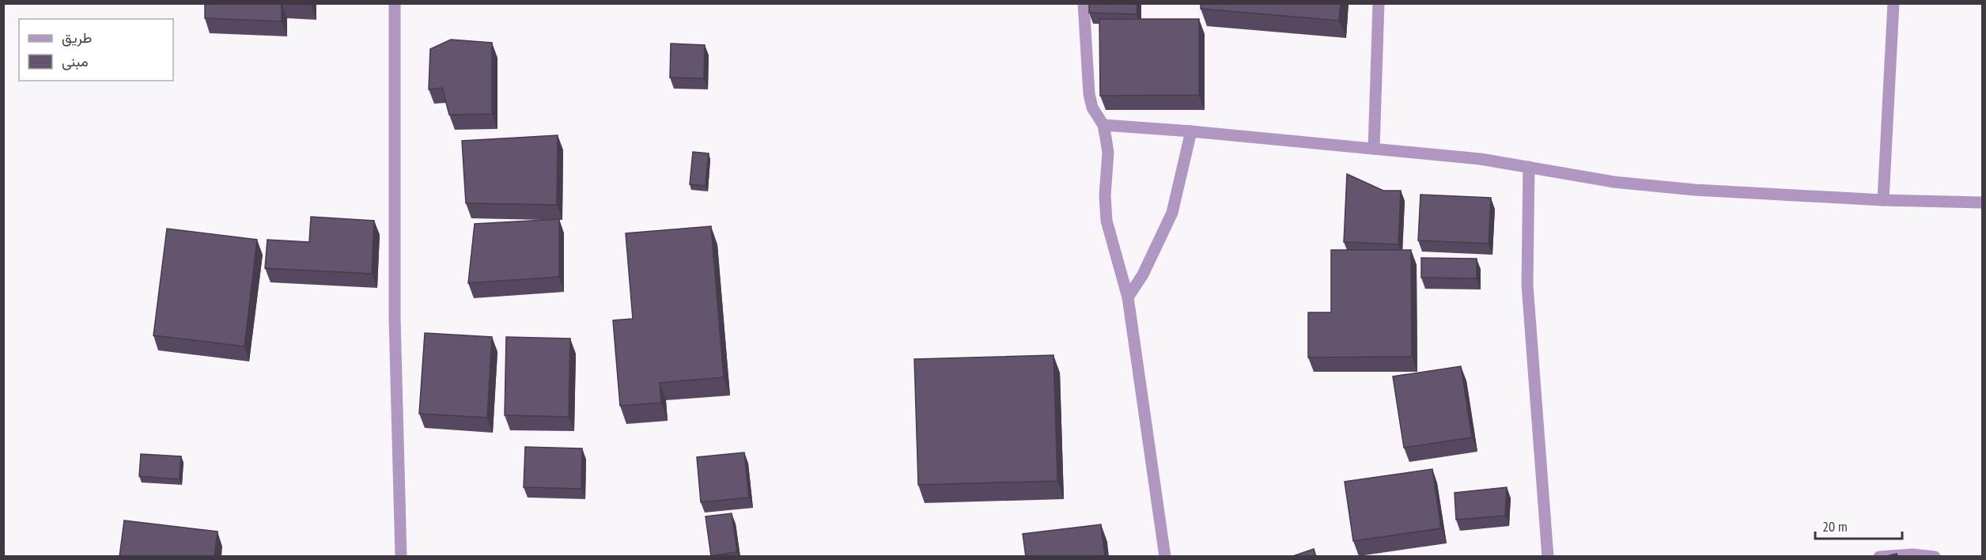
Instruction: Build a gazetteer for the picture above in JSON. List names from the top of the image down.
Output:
{
  "legend": ["طريق", "مبنى"],
  "scale_bar": "20 m"
}
